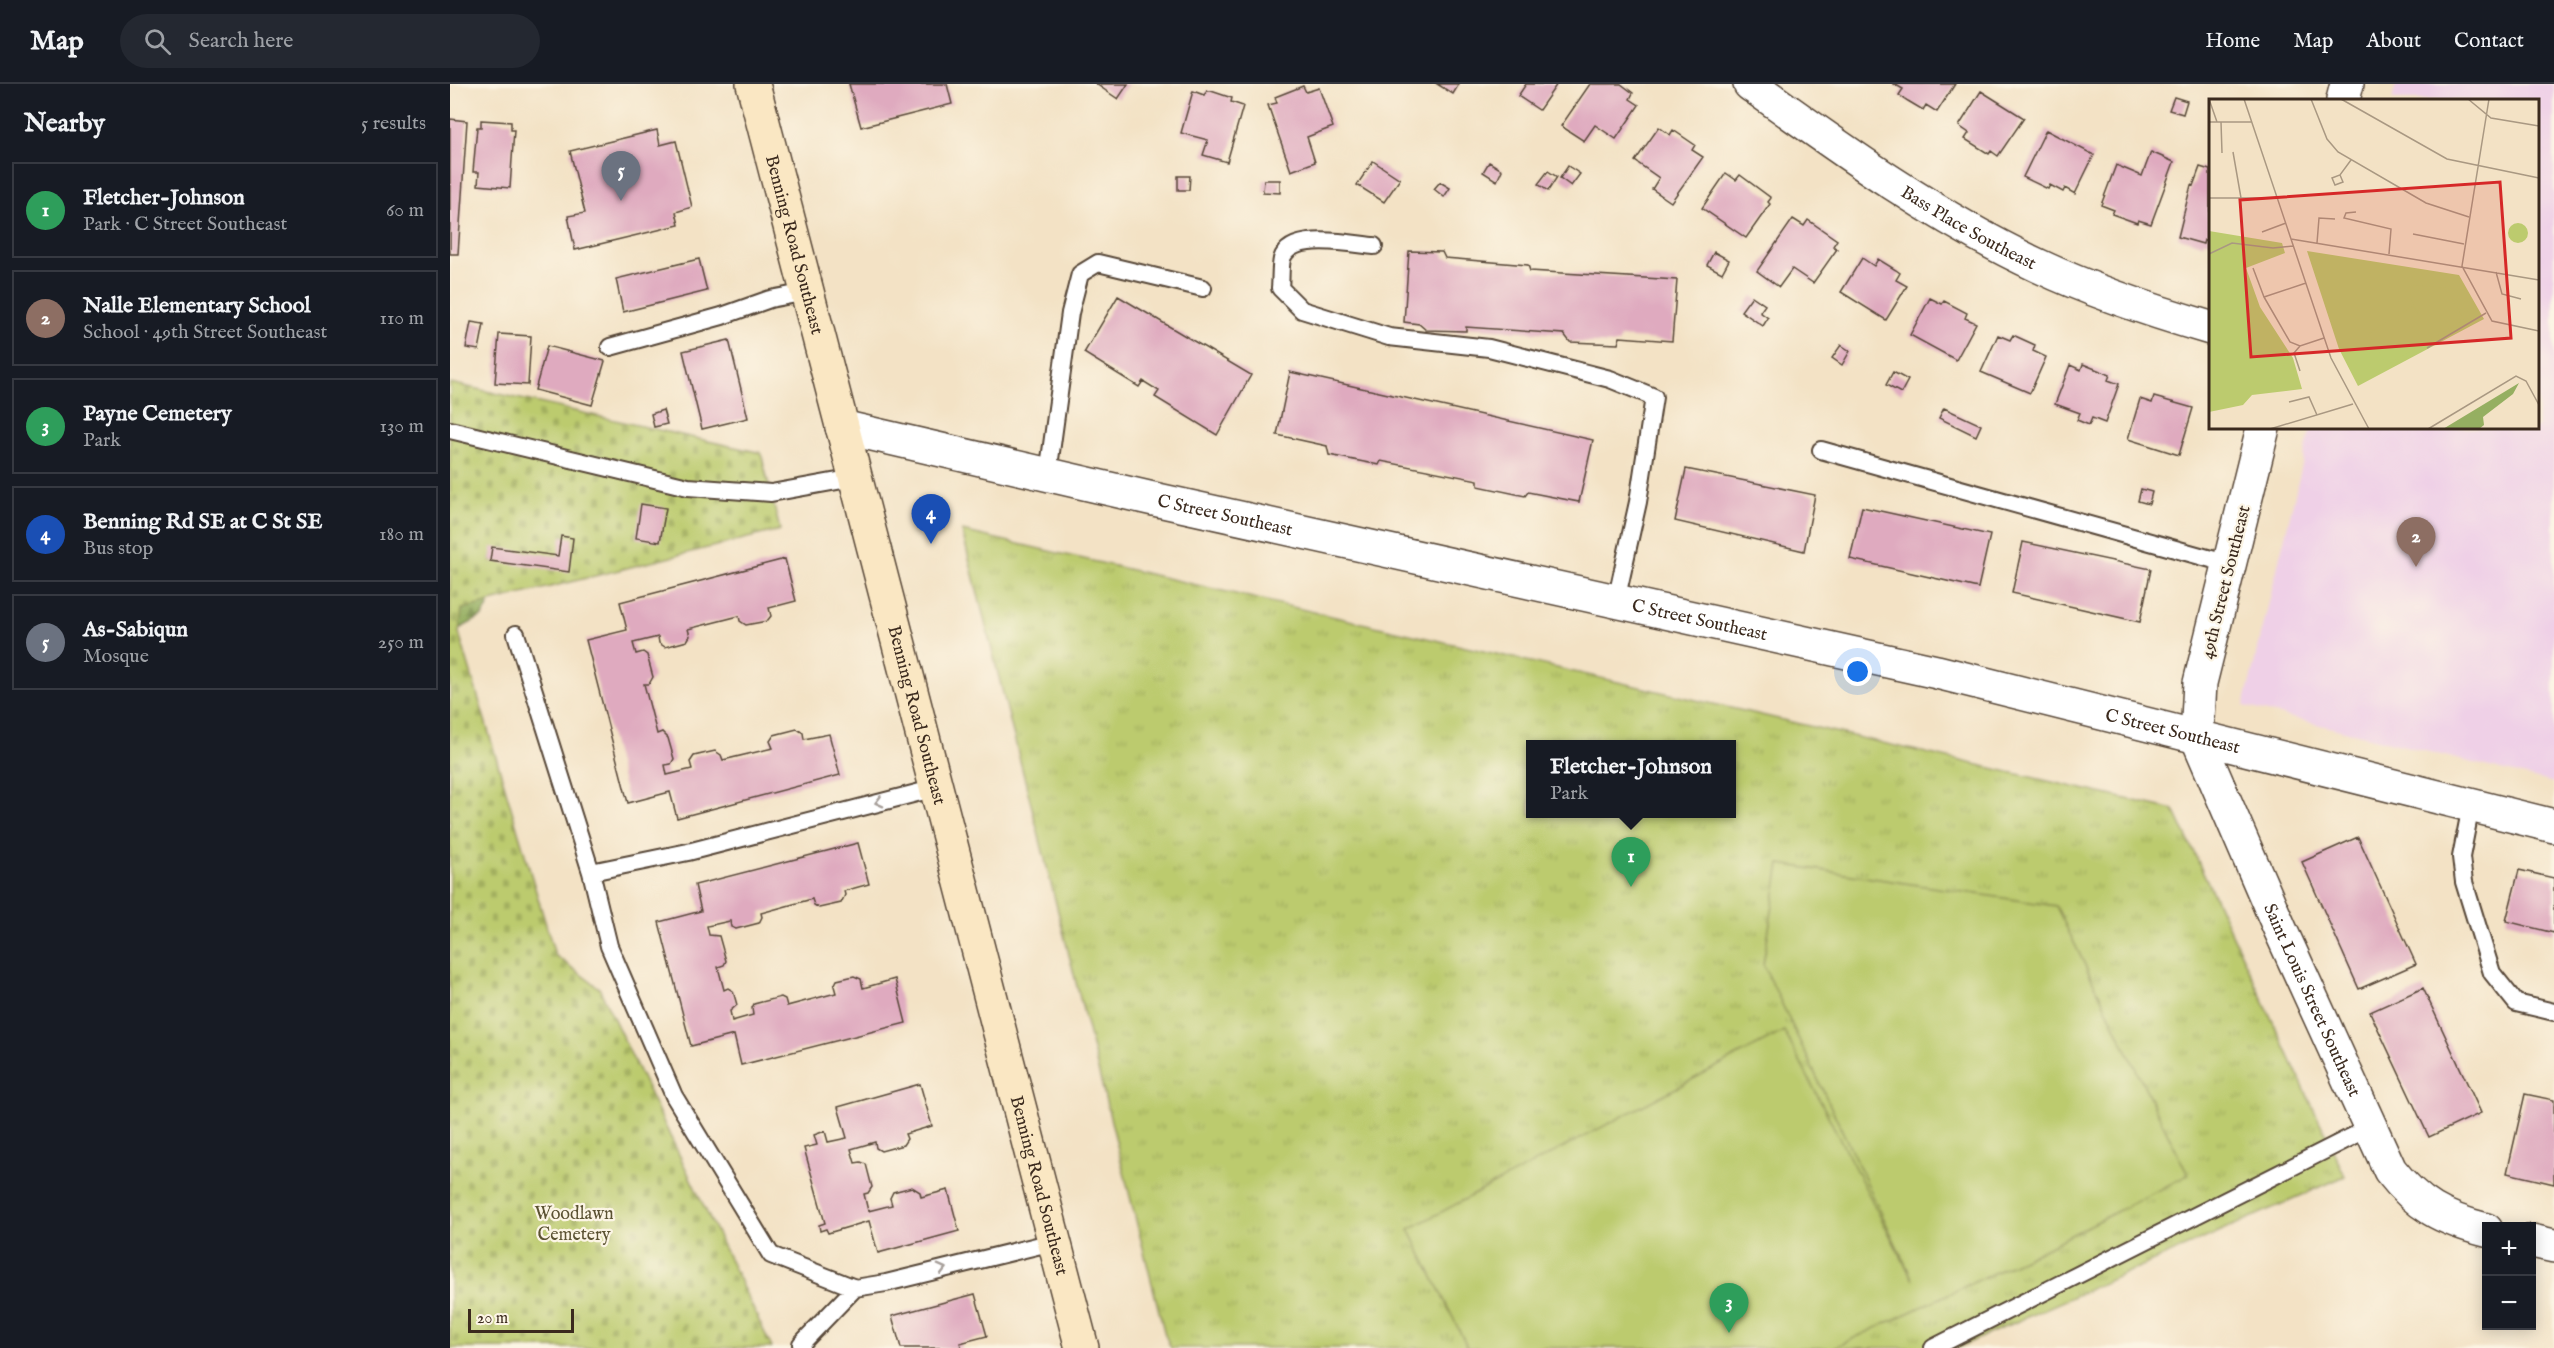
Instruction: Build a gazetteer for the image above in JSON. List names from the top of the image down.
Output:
{
  "streets": {
    "main road": ["Benning Road Southeast"],
    "street": [
      "Bass Place Southeast",
      "C Street Southeast",
      "49th Street Southeast",
      "Saint Louis Street Southeast"
    ]
  },
  "crossings": [
    ["Benning Road Southeast", "C Street Southeast"],
    ["C Street Southeast", "49th Street Southeast"],
    ["C Street Southeast", "Saint Louis Street Southeast"],
    ["49th Street Southeast", "Saint Louis Street Southeast"]
  ],
  "parks": ["Woodlawn Cemetery"],
  "scale_bar": "20 m",
  "page": {
    "header": "Map",
    "search": "Search here",
    "nav": [
      "Home",
      "Map",
      "About",
      "Contact"
    ],
    "heading": ["Nearby", "5 results"],
    "pins": [
      "5",
      "4",
      "2",
      "1",
      "3"
    ],
    "list": [
      {
        "mark": "1",
        "name": "Fletcher-Johnson",
        "note": "Park · C Street Southeast",
        "value": "60 m"
      },
      {
        "mark": "2",
        "name": "Nalle Elementary School",
        "note": "School · 49th Street Southeast",
        "value": "110 m"
      },
      {
        "mark": "3",
        "name": "Payne Cemetery",
        "note": "Park",
        "value": "130 m"
      },
      {
        "mark": "4",
        "name": "Benning Rd SE at C St SE",
        "note": "Bus stop",
        "value": "180 m"
      },
      {
        "mark": "5",
        "name": "As-Sabiqun",
        "note": "Mosque",
        "value": "250 m"
      }
    ],
    "popup": ["Fletcher-Johnson", "Park"],
    "map_buttons": ["+", "−"],
    "scale": "20 m"
  }
}
